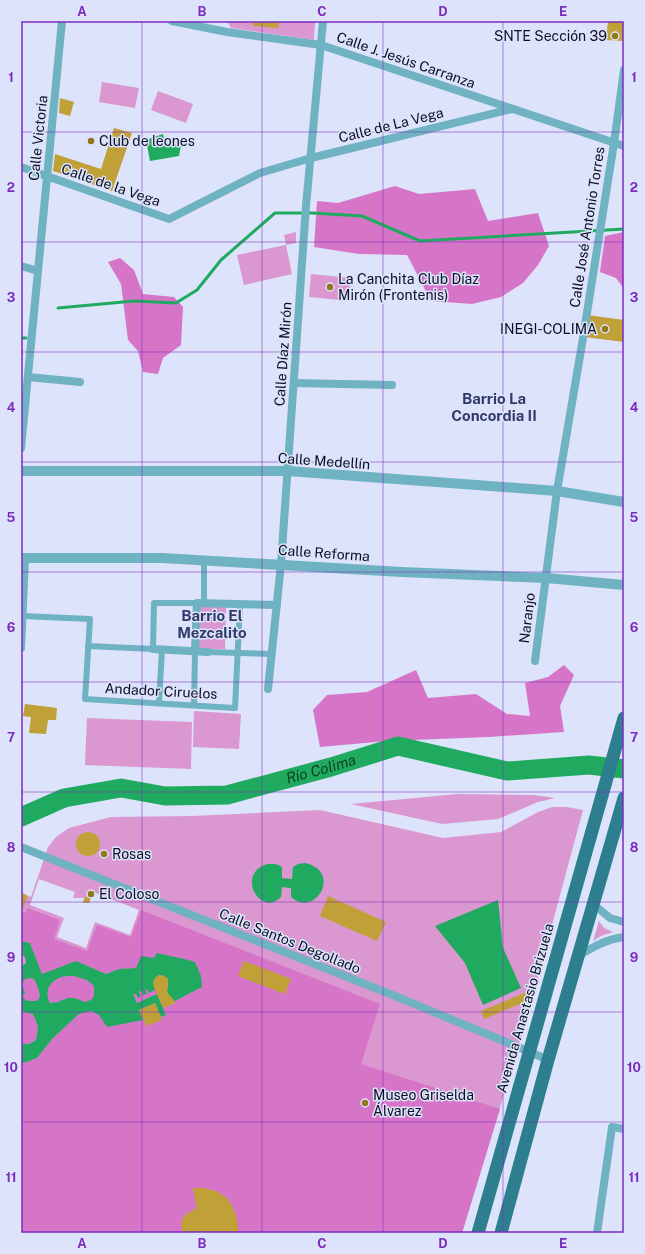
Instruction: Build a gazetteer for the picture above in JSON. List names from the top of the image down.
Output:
{
  "streets": {
    "main road": ["Avenida Anastasio Brizuela"],
    "street": [
      "Calle J. Jesús Carranza",
      "Calle de La Vega",
      "Calle Victoria",
      "Calle de la Vega",
      "Calle José Antonio Torres",
      "Calle Díaz Mirón",
      "Calle Medellín",
      "Calle Reforma",
      "Naranjo",
      "Andador Ciruelos",
      "Calle Santos Degollado"
    ]
  },
  "crossings": [
    ["Calle J. Jesús Carranza", "Calle de La Vega"],
    ["Calle J. Jesús Carranza", "Calle Díaz Mirón"],
    ["Calle de La Vega", "Calle de la Vega"],
    ["Calle de La Vega", "Calle Díaz Mirón"],
    ["Calle Victoria", "Calle de la Vega"],
    ["Calle José Antonio Torres", "Calle Medellín"],
    ["Calle José Antonio Torres", "Calle Reforma"],
    ["Calle José Antonio Torres", "Naranjo"],
    ["Calle Díaz Mirón", "Calle Medellín"],
    ["Calle Díaz Mirón", "Calle Reforma"],
    ["Calle Reforma", "Naranjo"],
    ["Calle Santos Degollado", "Avenida Anastasio Brizuela"]
  ],
  "districts": ["Barrio La Concordia II", "Barrio El Mezcalito"],
  "water": ["Río Colima"],
  "places": [
    "SNTE Sección 39",
    "Club de leones",
    "La Canchita Club Díaz Mirón (Frontenis)",
    "INEGI-COLIMA",
    "Rosas",
    "El Coloso",
    "Museo Griselda Álvarez"
  ],
  "grid": {
    "columns": [
      "A",
      "B",
      "C",
      "D",
      "E"
    ],
    "rows": [
      "1",
      "2",
      "3",
      "4",
      "5",
      "6",
      "7",
      "8",
      "9",
      "10",
      "11"
    ]
  }
}
